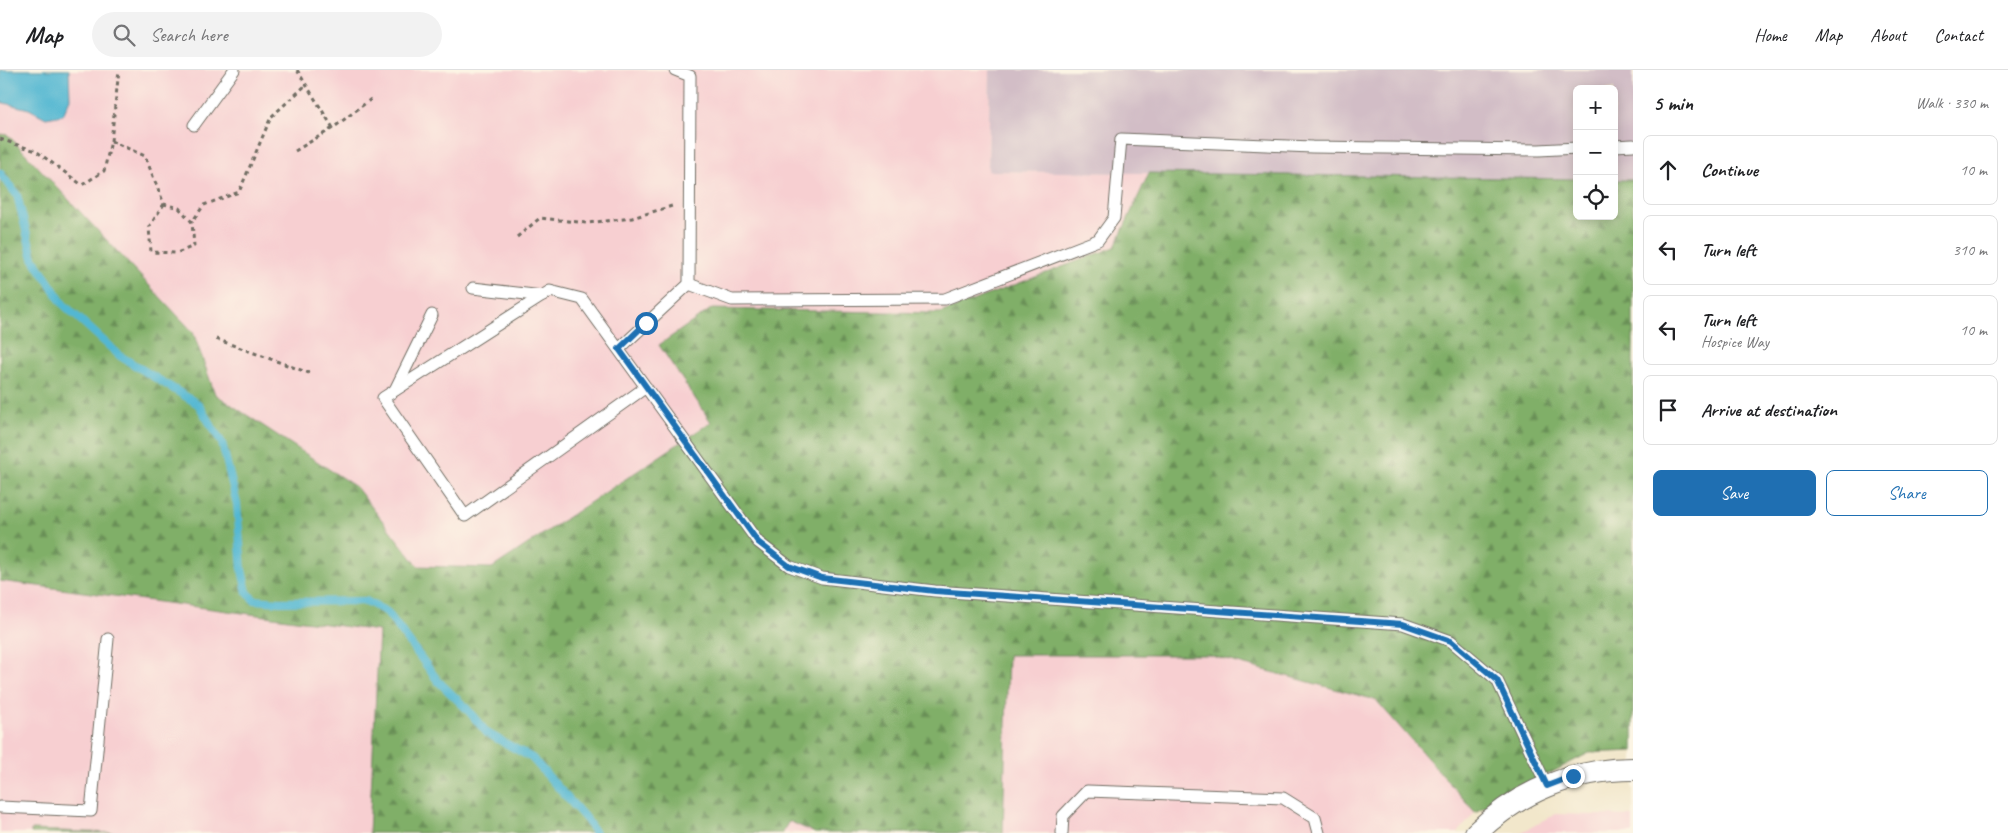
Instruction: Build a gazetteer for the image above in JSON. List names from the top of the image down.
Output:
{
  "page": {
    "header": "Map",
    "search": "Search here",
    "nav": [
      "Home",
      "Map",
      "About",
      "Contact"
    ],
    "heading": ["5 min", "Walk · 330 m"],
    "map_buttons": ["+", "−"],
    "list": [
      ["Continue", "10 m"],
      ["Turn left", "310 m"],
      ["Turn left", "Hospice Way", "10 m"],
      "Arrive at destination"
    ],
    "buttons": ["Save", "Share"]
  }
}
